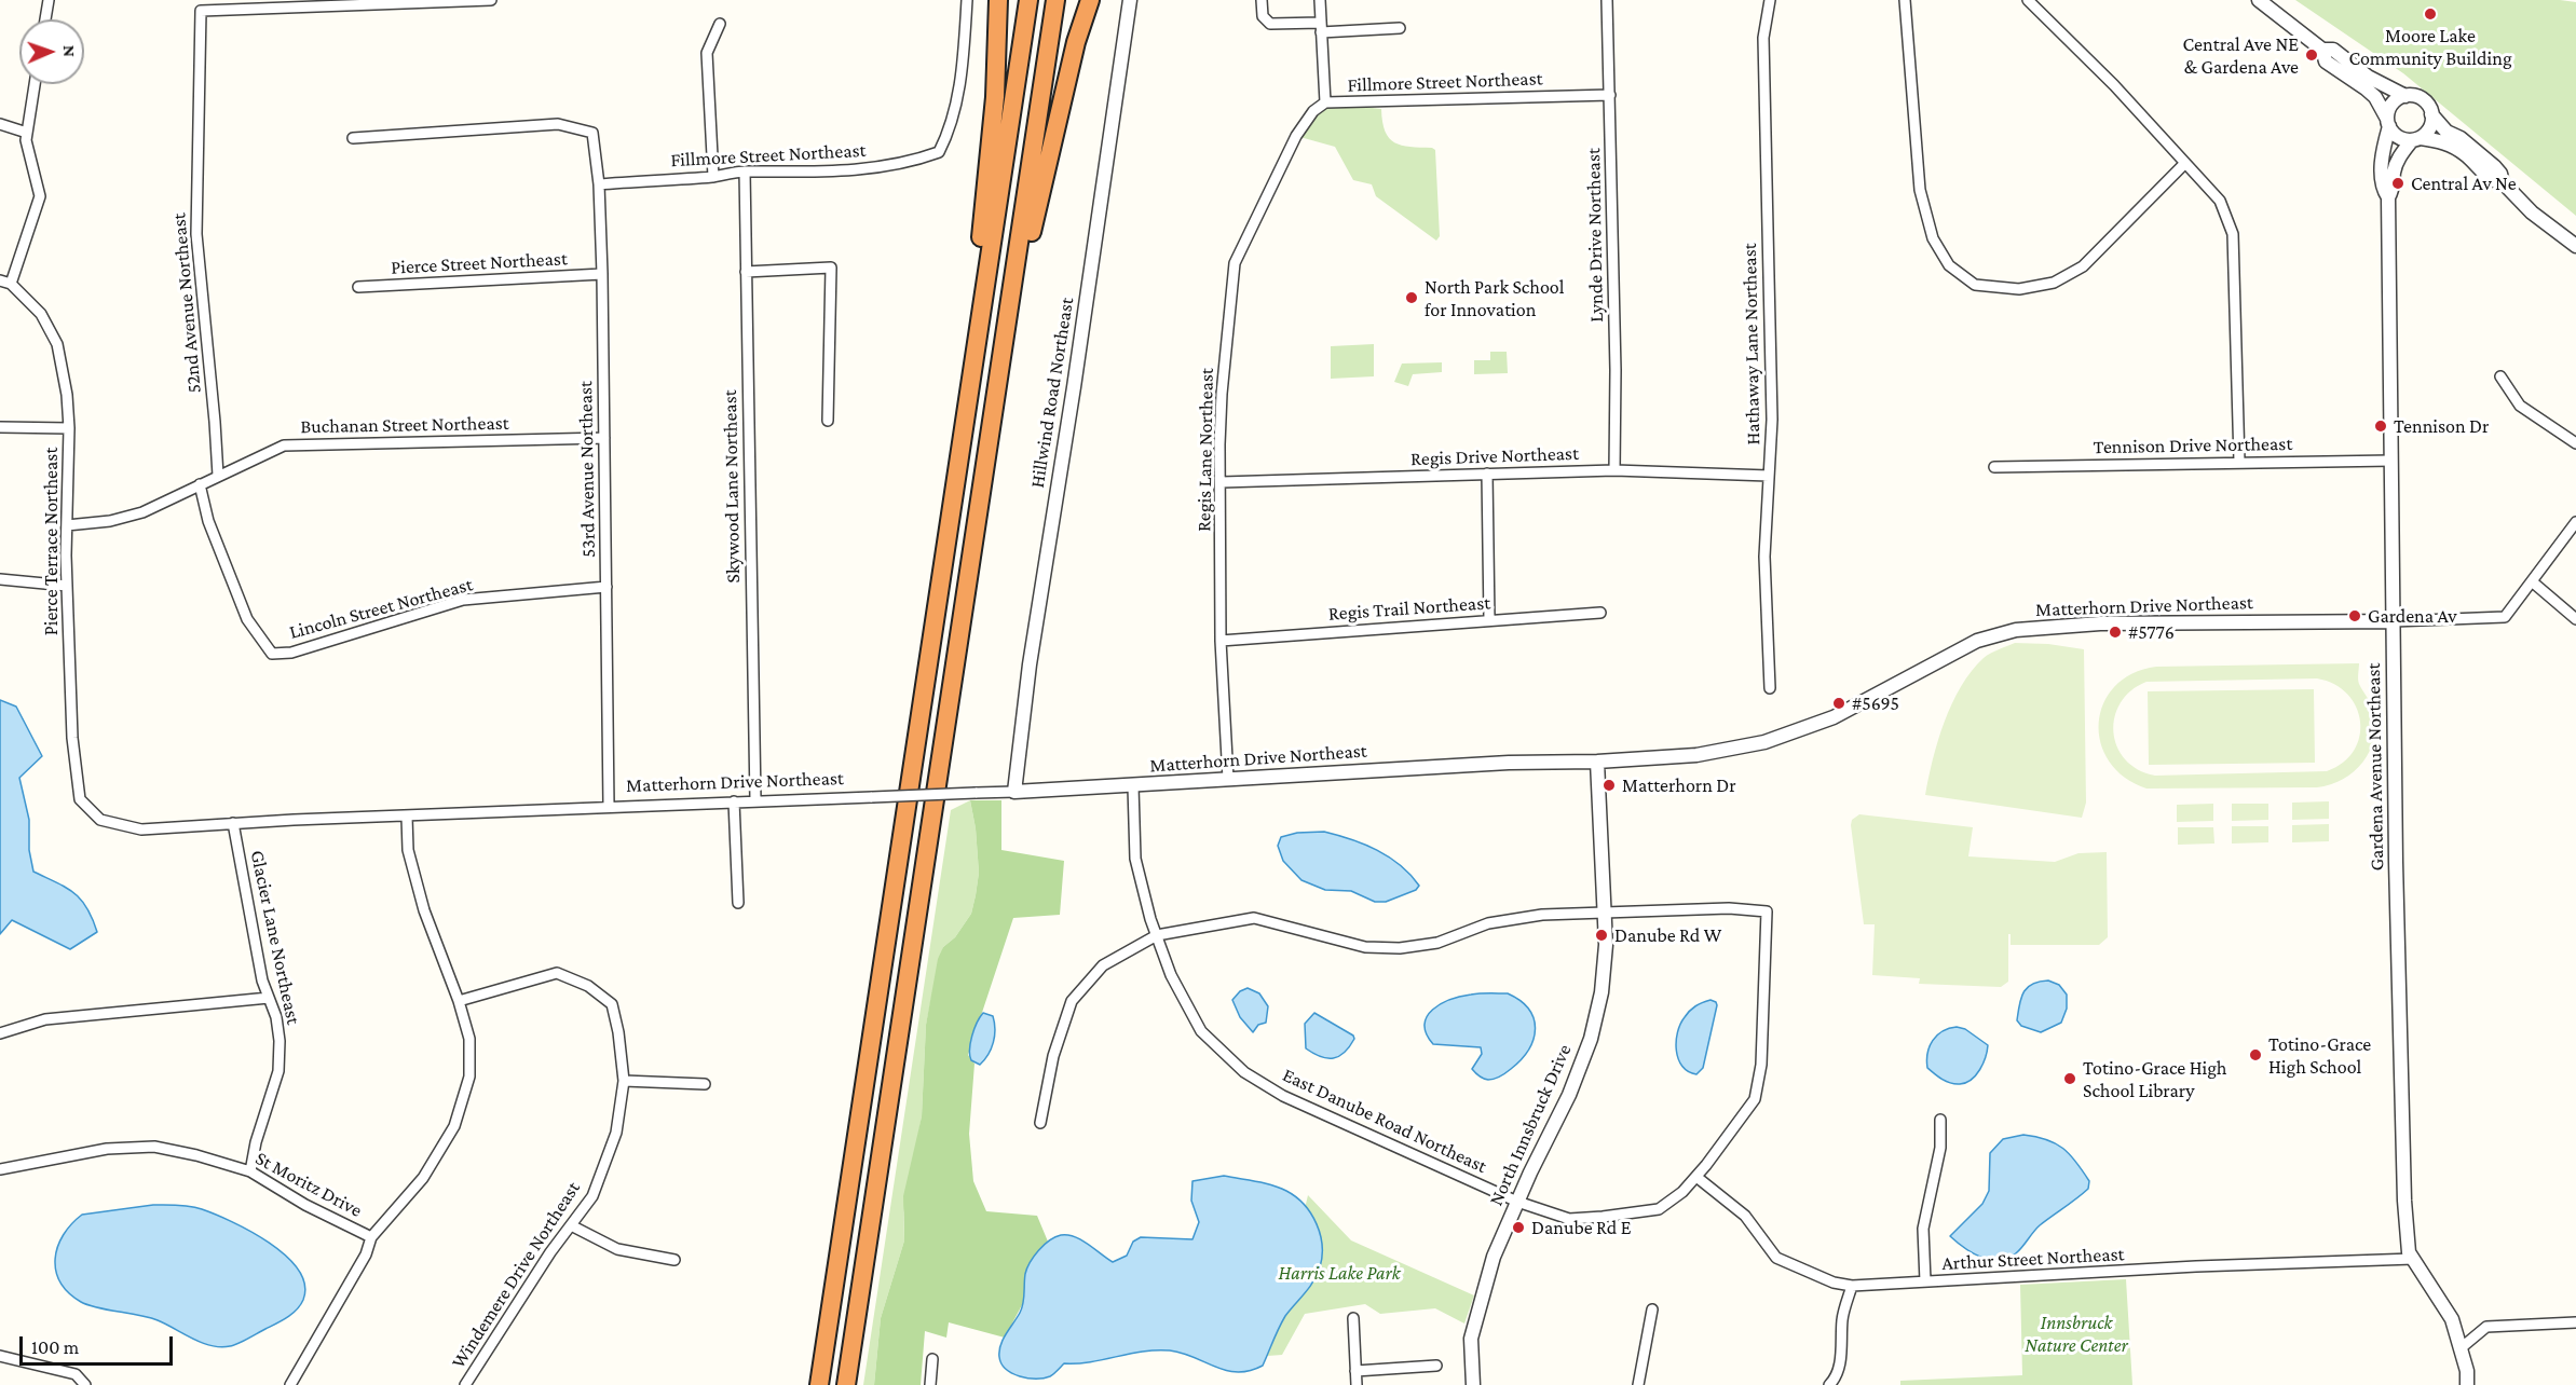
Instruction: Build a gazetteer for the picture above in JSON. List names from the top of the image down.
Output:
{
  "streets": {
    "street": [
      "Fillmore Street Northeast",
      "Lynde Drive Northeast",
      "Pierce Street Northeast",
      "52nd Avenue Northeast",
      "Hathaway Lane Northeast",
      "Hillwind Road Northeast",
      "Buchanan Street Northeast",
      "Tennison Drive Northeast",
      "Regis Lane Northeast",
      "Regis Drive Northeast",
      "53rd Avenue Northeast",
      "Skywood Lane Northeast",
      "Pierce Terrace Northeast",
      "Matterhorn Drive Northeast",
      "Lincoln Street Northeast",
      "Regis Trail Northeast",
      "Gardena Avenue Northeast",
      "Glacier Lane Northeast",
      "East Danube Road Northeast",
      "North Innsbruck Drive",
      "St Moritz Drive",
      "Arthur Street Northeast",
      "Windemere Drive Northeast"
    ]
  },
  "crossings": [
    ["Fillmore Street Northeast", "Lynde Drive Northeast"],
    ["Fillmore Street Northeast", "Regis Lane Northeast"],
    ["Fillmore Street Northeast", "53rd Avenue Northeast"],
    ["Fillmore Street Northeast", "Skywood Lane Northeast"],
    ["Lynde Drive Northeast", "Regis Drive Northeast"],
    ["Pierce Street Northeast", "53rd Avenue Northeast"],
    ["52nd Avenue Northeast", "Buchanan Street Northeast"],
    ["Hathaway Lane Northeast", "Regis Drive Northeast"],
    ["Hillwind Road Northeast", "Matterhorn Drive Northeast"],
    ["Buchanan Street Northeast", "53rd Avenue Northeast"],
    ["Buchanan Street Northeast", "Pierce Terrace Northeast"],
    ["Buchanan Street Northeast", "Lincoln Street Northeast"],
    ["Tennison Drive Northeast", "Gardena Avenue Northeast"],
    ["Regis Lane Northeast", "Regis Drive Northeast"],
    ["Regis Lane Northeast", "Matterhorn Drive Northeast"],
    ["Regis Lane Northeast", "Regis Trail Northeast"],
    ["53rd Avenue Northeast", "Matterhorn Drive Northeast"],
    ["53rd Avenue Northeast", "Lincoln Street Northeast"],
    ["Skywood Lane Northeast", "Matterhorn Drive Northeast"],
    ["Pierce Terrace Northeast", "Matterhorn Drive Northeast"],
    ["Matterhorn Drive Northeast", "Gardena Avenue Northeast"],
    ["Matterhorn Drive Northeast", "Glacier Lane Northeast"],
    ["Matterhorn Drive Northeast", "East Danube Road Northeast"],
    ["Matterhorn Drive Northeast", "North Innsbruck Drive"],
    ["Gardena Avenue Northeast", "Arthur Street Northeast"],
    ["Glacier Lane Northeast", "St Moritz Drive"],
    ["East Danube Road Northeast", "North Innsbruck Drive"],
    ["East Danube Road Northeast", "Arthur Street Northeast"]
  ],
  "parks": ["Harris Lake Park", "Innsbruck Nature Center"],
  "places": [
    "Moore Lake Community Building",
    "Central Ave NE & Gardena Ave",
    "Central Av Ne",
    "North Park School for Innovation",
    "Tennison Dr",
    "Gardena Av",
    "#5776",
    "#5695",
    "Matterhorn Dr",
    "Danube Rd W",
    "Totino-Grace High School",
    "Totino-Grace High School Library",
    "Danube Rd E"
  ],
  "scale_bar": "100 m",
  "north": "right"
}
